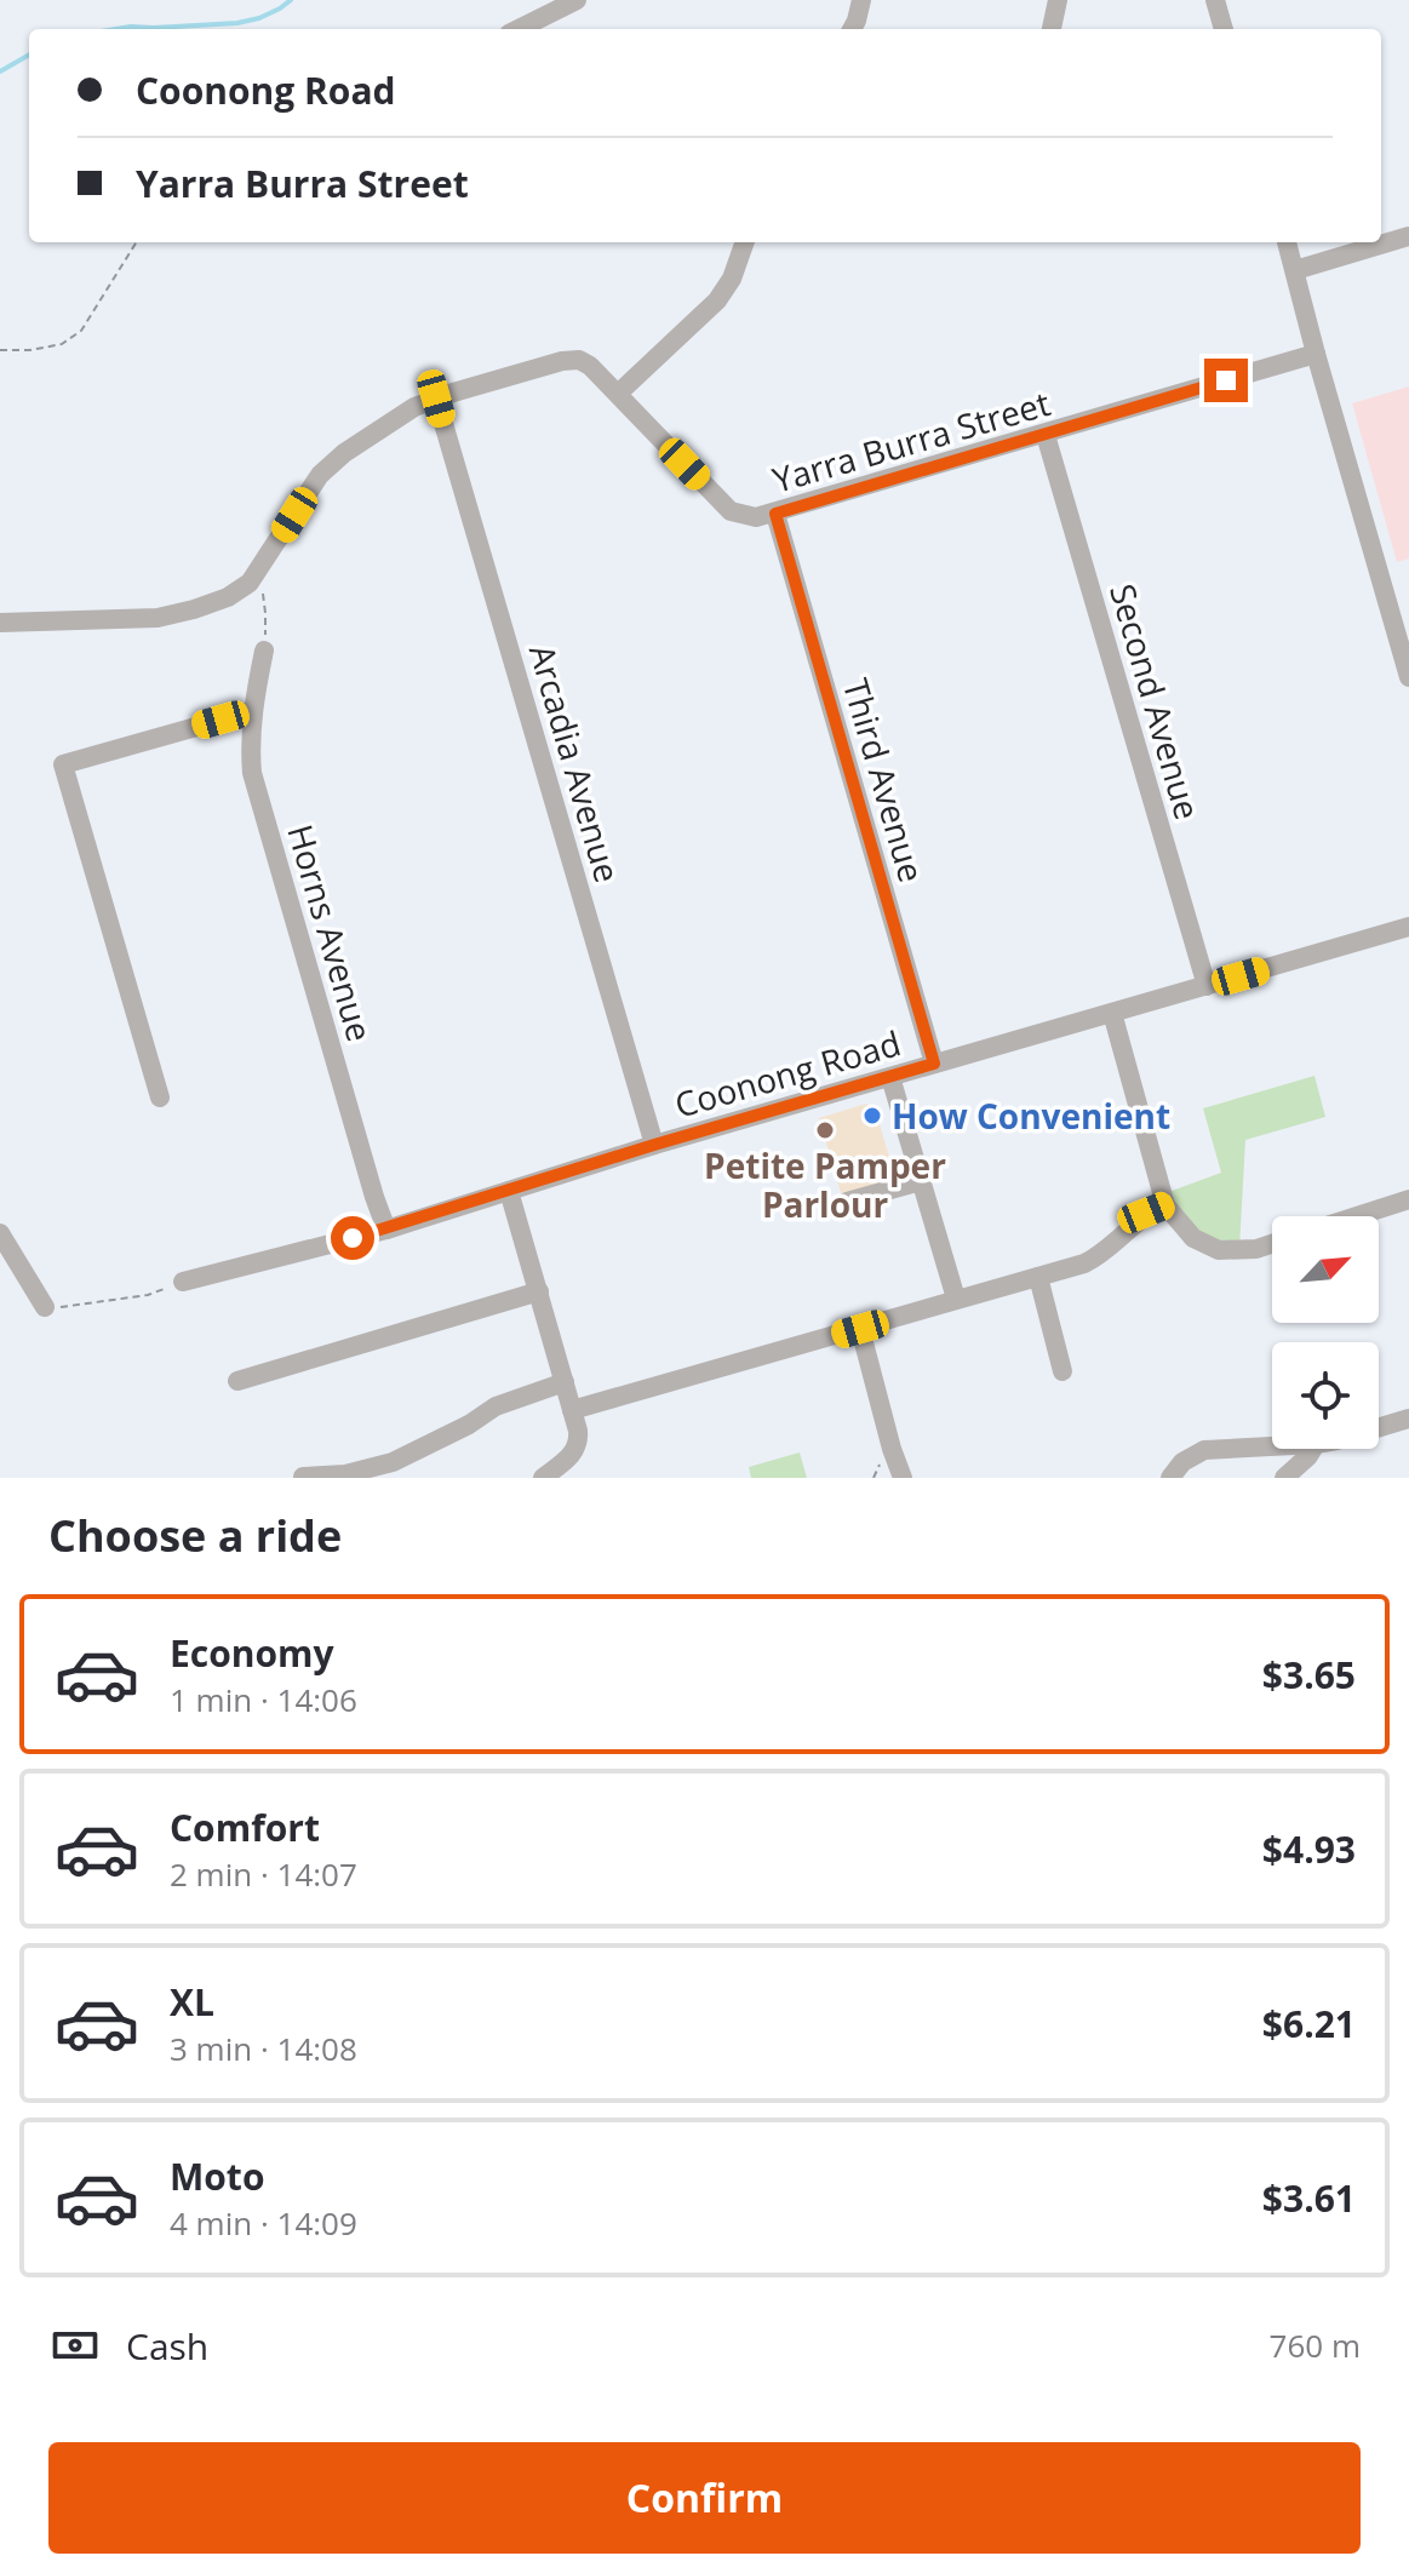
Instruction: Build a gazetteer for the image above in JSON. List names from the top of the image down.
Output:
{
  "streets": {
    "street": [
      "Yarra Burra Street",
      "Second Avenue",
      "Arcadia Avenue",
      "Third Avenue",
      "Horns Avenue",
      "Coonong Road"
    ]
  },
  "crossings": [
    ["Yarra Burra Street", "Second Avenue"],
    ["Yarra Burra Street", "Arcadia Avenue"],
    ["Yarra Burra Street", "Third Avenue"],
    ["Second Avenue", "Coonong Road"],
    ["Arcadia Avenue", "Coonong Road"],
    ["Third Avenue", "Coonong Road"],
    ["Horns Avenue", "Coonong Road"]
  ],
  "places": ["How Convenient", "Petite Pamper Parlour"],
  "north": "top right",
  "page": {
    "banner": ["Coonong Road", "Yarra Burra Street"],
    "heading": "Choose a ride",
    "list": [
      {
        "name": "Economy",
        "note": "1 min · 14:06",
        "value": "$3.65"
      },
      {
        "name": "Comfort",
        "note": "2 min · 14:07",
        "value": "$4.93"
      },
      {
        "name": "XL",
        "note": "3 min · 14:08",
        "value": "$6.21"
      },
      {
        "name": "Moto",
        "note": "4 min · 14:09",
        "value": "$3.61"
      }
    ],
    "pay": ["Cash", "760 m"],
    "buttons": "Confirm"
  }
}
